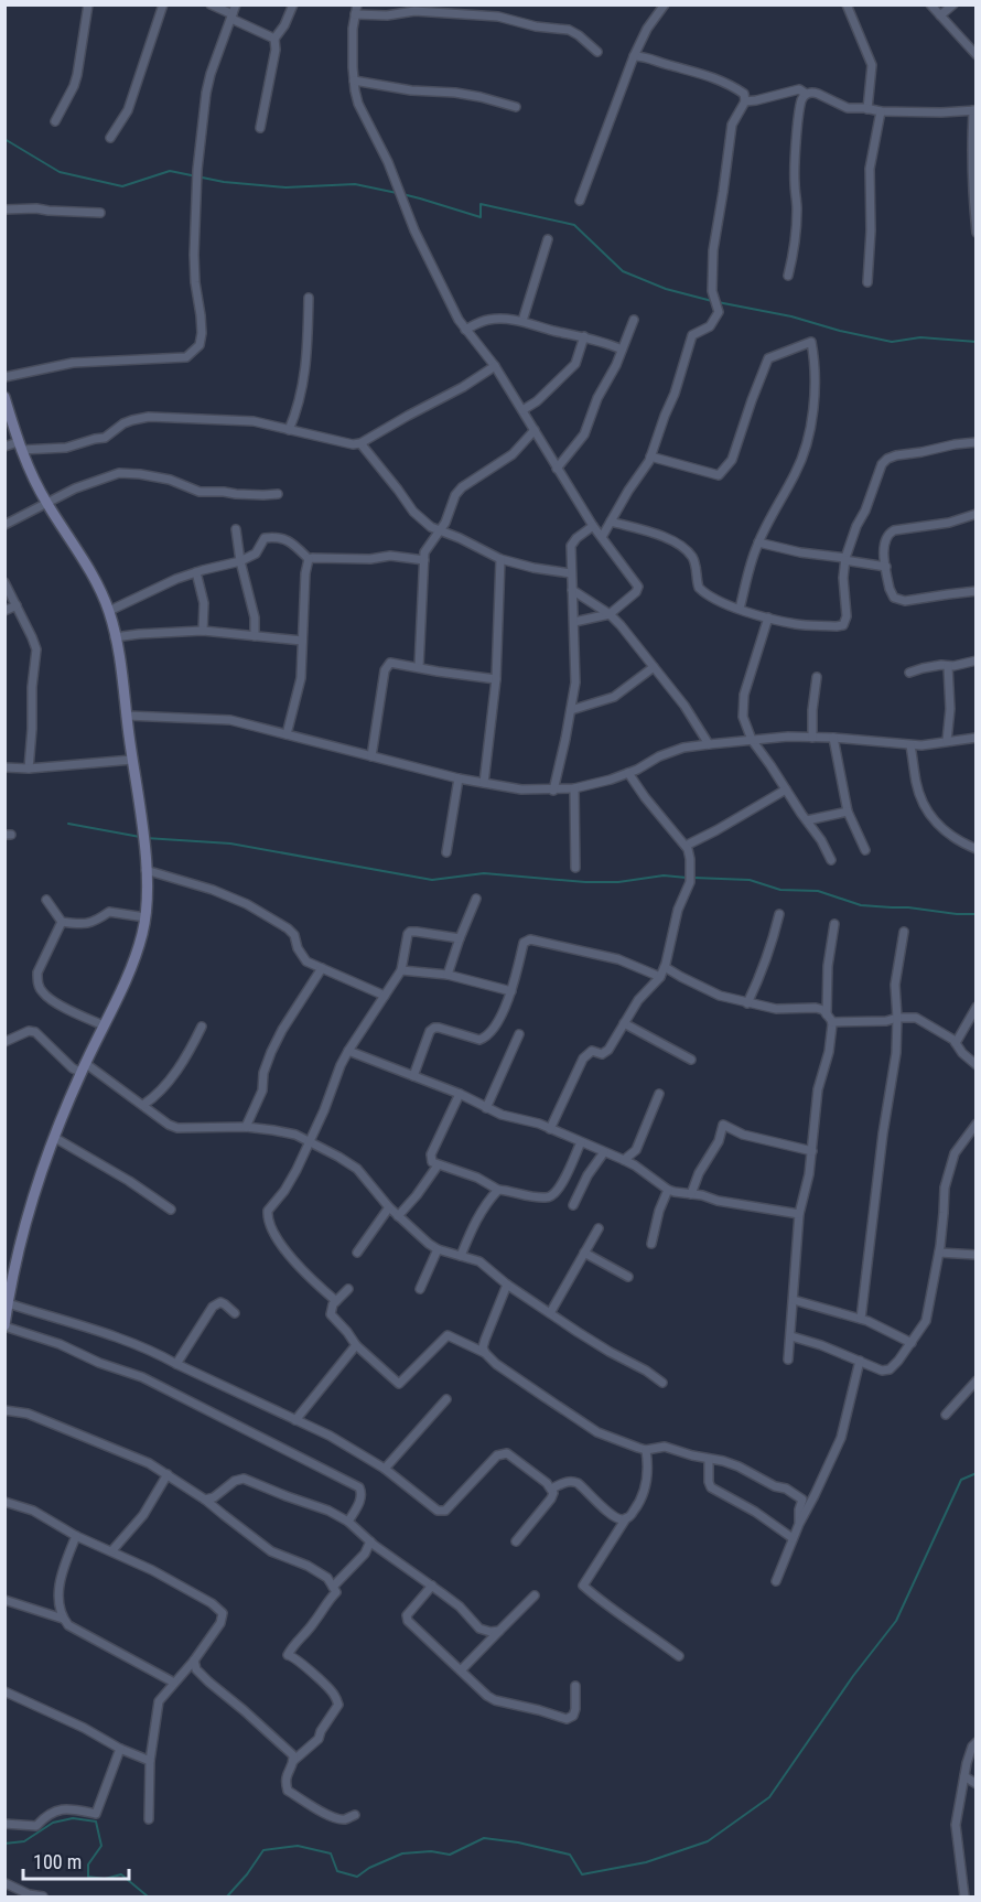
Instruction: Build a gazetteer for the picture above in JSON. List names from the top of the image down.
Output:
{
  "scale_bar": "100 m"
}
